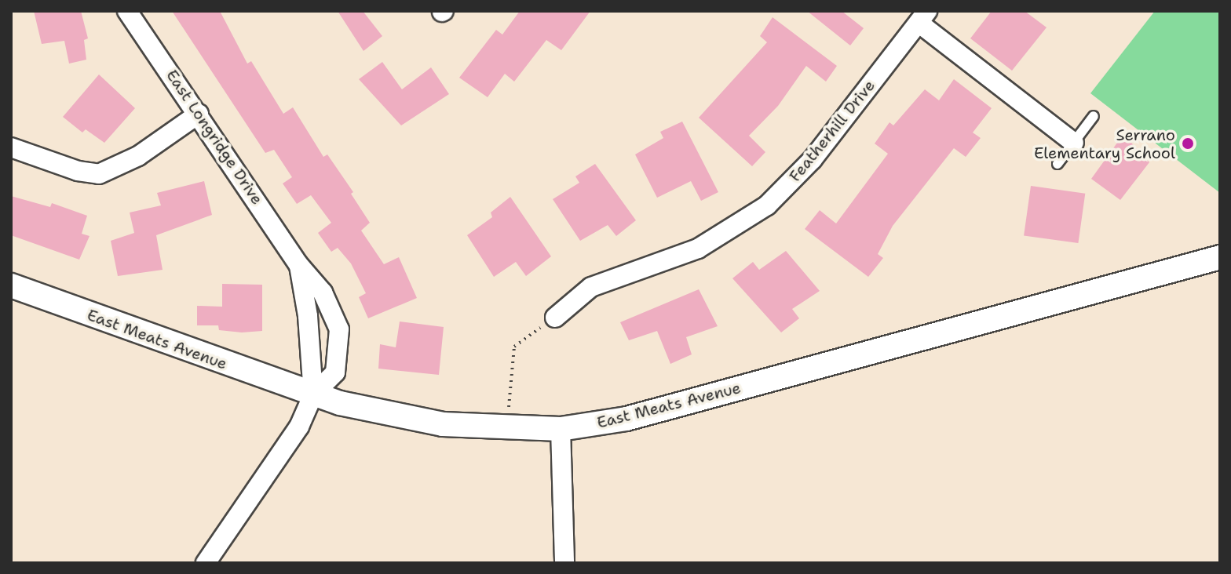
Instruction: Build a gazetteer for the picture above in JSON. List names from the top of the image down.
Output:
{
  "streets": {
    "street": ["Featherhill Drive", "East Longridge Drive", "East Meats Avenue"]
  },
  "crossings": [
    ["East Longridge Drive", "East Meats Avenue"]
  ],
  "places": ["Serrano Elementary School"]
}
